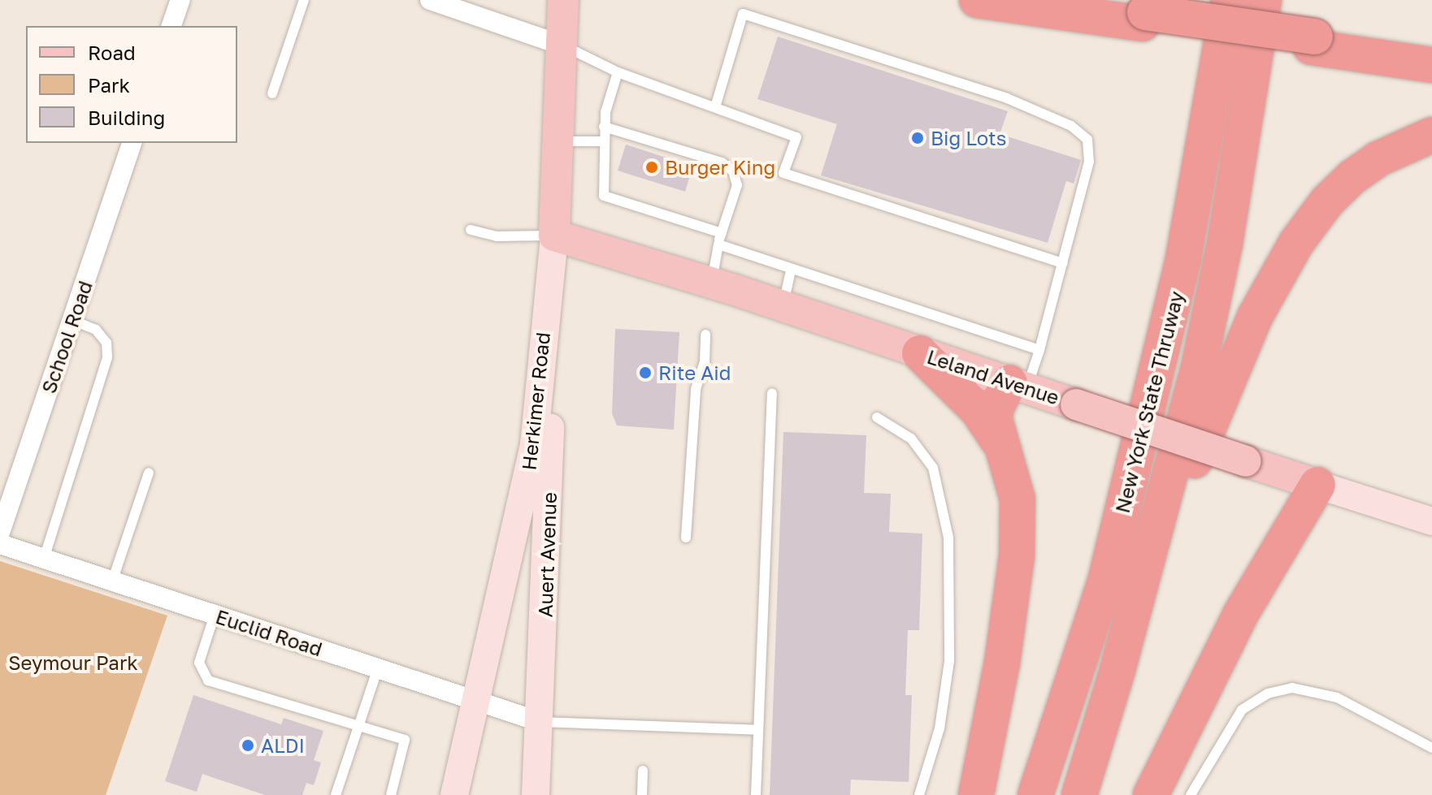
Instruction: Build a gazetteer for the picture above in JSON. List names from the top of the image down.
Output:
{
  "streets": {
    "highway": ["New York State Thruway"],
    "main road": ["Leland Avenue", "Herkimer Road", "Auert Avenue"],
    "street": ["School Road", "Euclid Road"]
  },
  "crossings": [
    ["Leland Avenue", "Herkimer Road"],
    ["Leland Avenue", "Auert Avenue"],
    ["Herkimer Road", "Auert Avenue"],
    ["Herkimer Road", "Euclid Road"],
    ["Auert Avenue", "Euclid Road"]
  ],
  "parks": ["Seymour Park"],
  "places": [
    "Big Lots",
    "Burger King",
    "Rite Aid",
    "ALDI"
  ],
  "legend": ["Road", "Park", "Building"]
}
